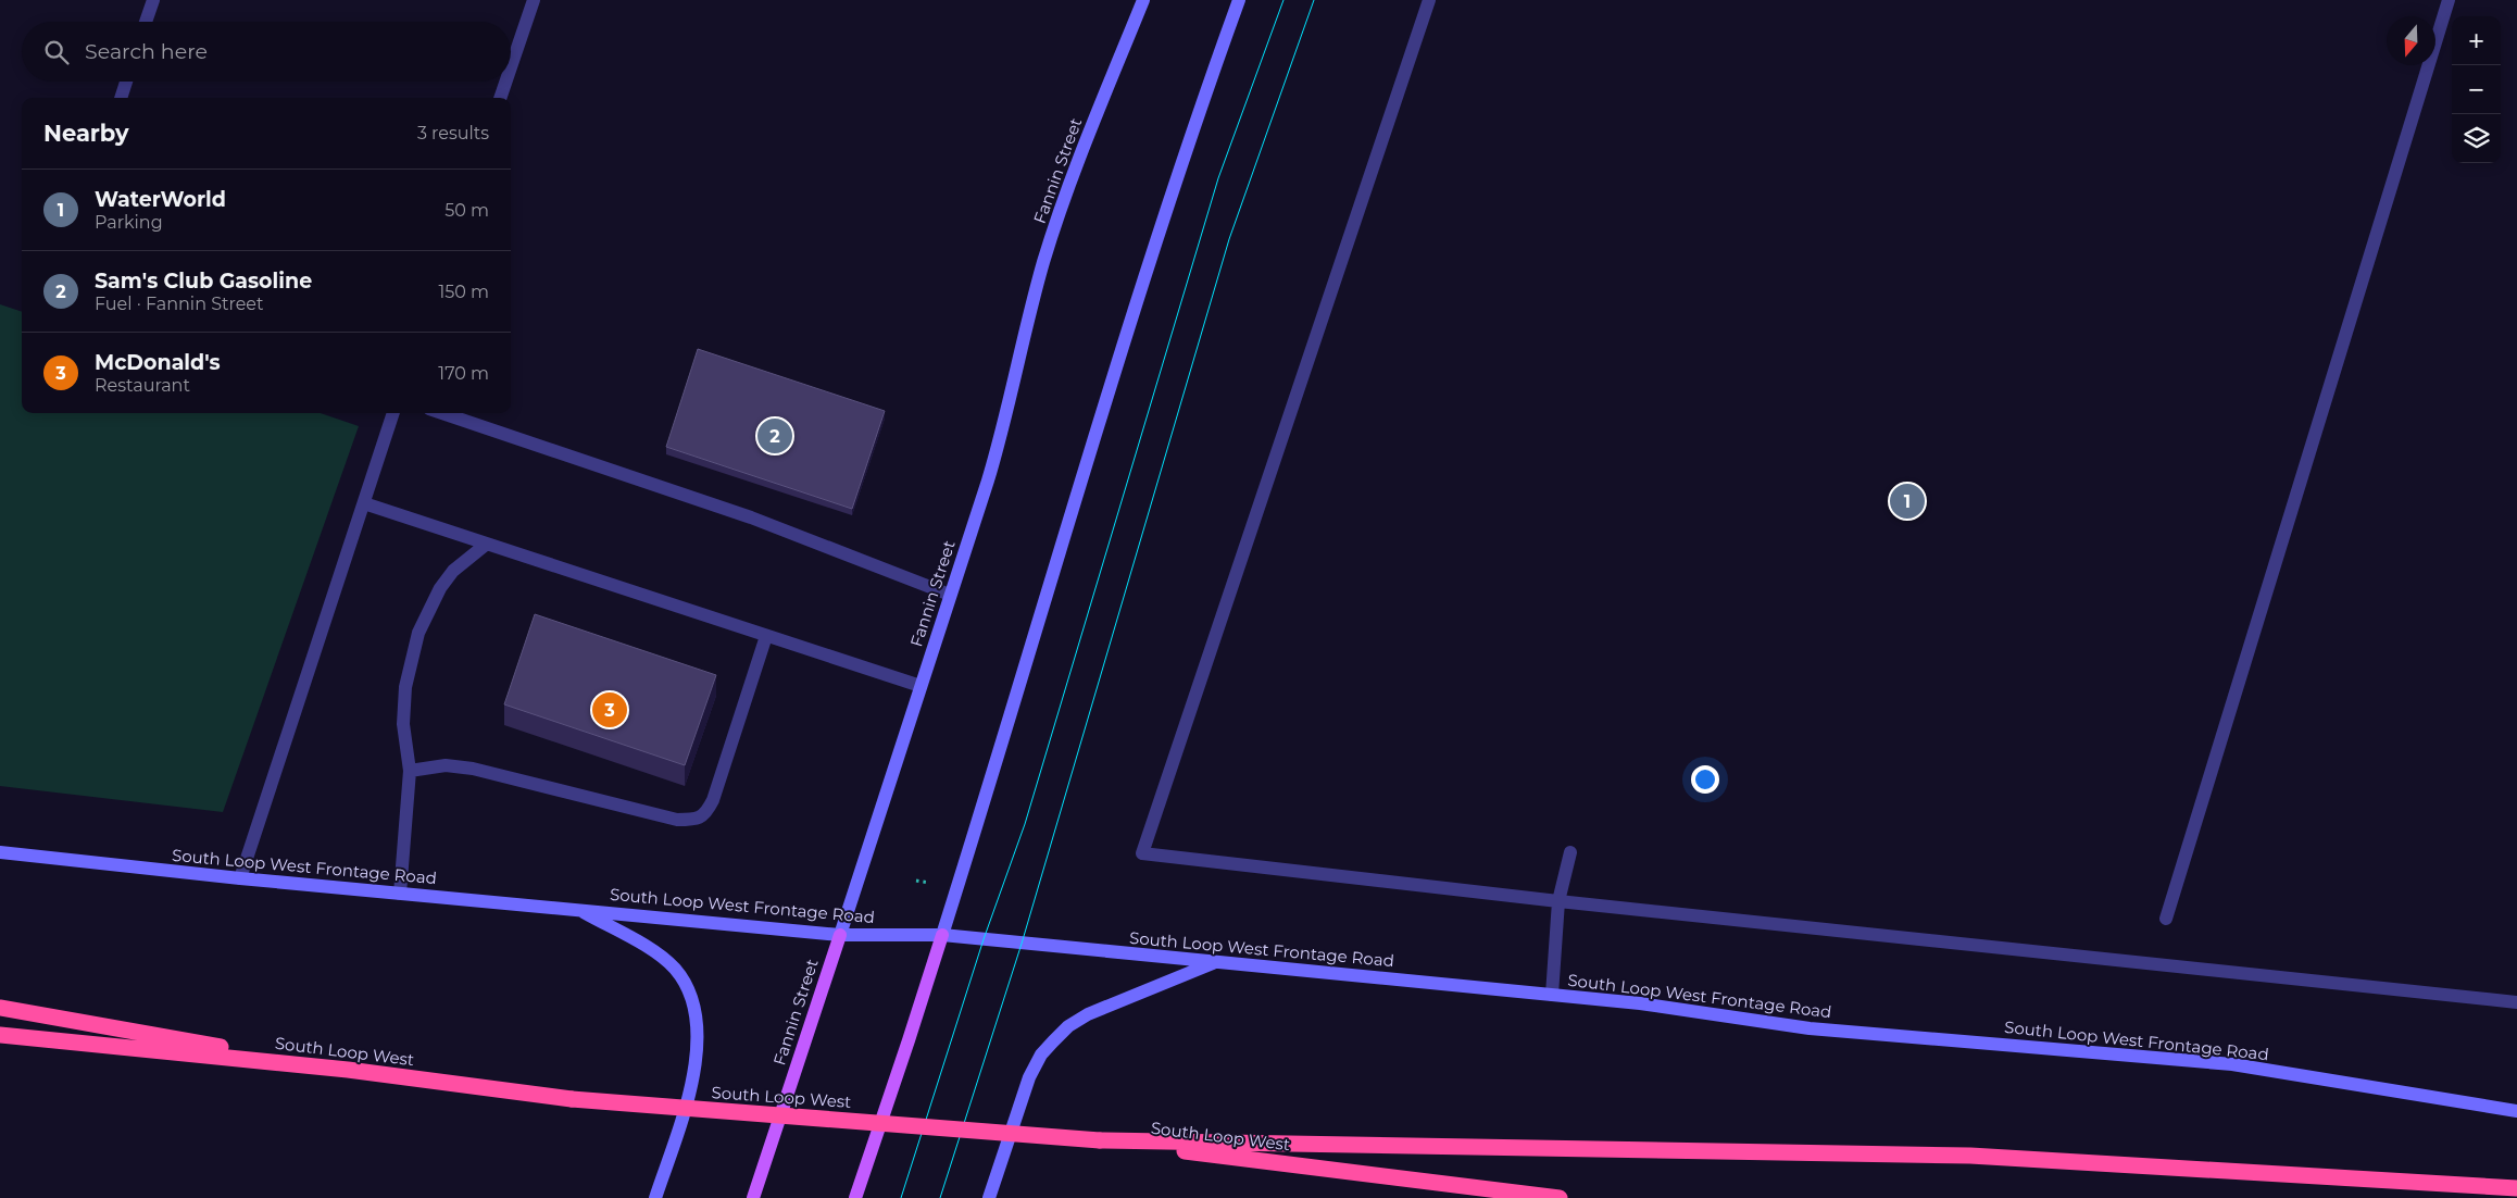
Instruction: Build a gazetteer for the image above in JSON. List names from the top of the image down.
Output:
{
  "streets": {
    "highway": ["South Loop West"],
    "main road": ["Fannin Street", "South Loop West Frontage Road"]
  },
  "crossings": [
    ["Fannin Street", "South Loop West Frontage Road"]
  ],
  "north": "bottom",
  "page": {
    "map_buttons": ["+", "−"],
    "search": "Search here",
    "heading": ["Nearby", "3 results"],
    "list": [
      {
        "mark": "1",
        "name": "WaterWorld",
        "note": "Parking",
        "value": "50 m"
      },
      {
        "mark": "2",
        "name": "Sam's Club Gasoline",
        "note": "Fuel · Fannin Street",
        "value": "150 m"
      },
      {
        "mark": "3",
        "name": "McDonald's",
        "note": "Restaurant",
        "value": "170 m"
      }
    ],
    "pins": ["2", "1", "3"]
  }
}
